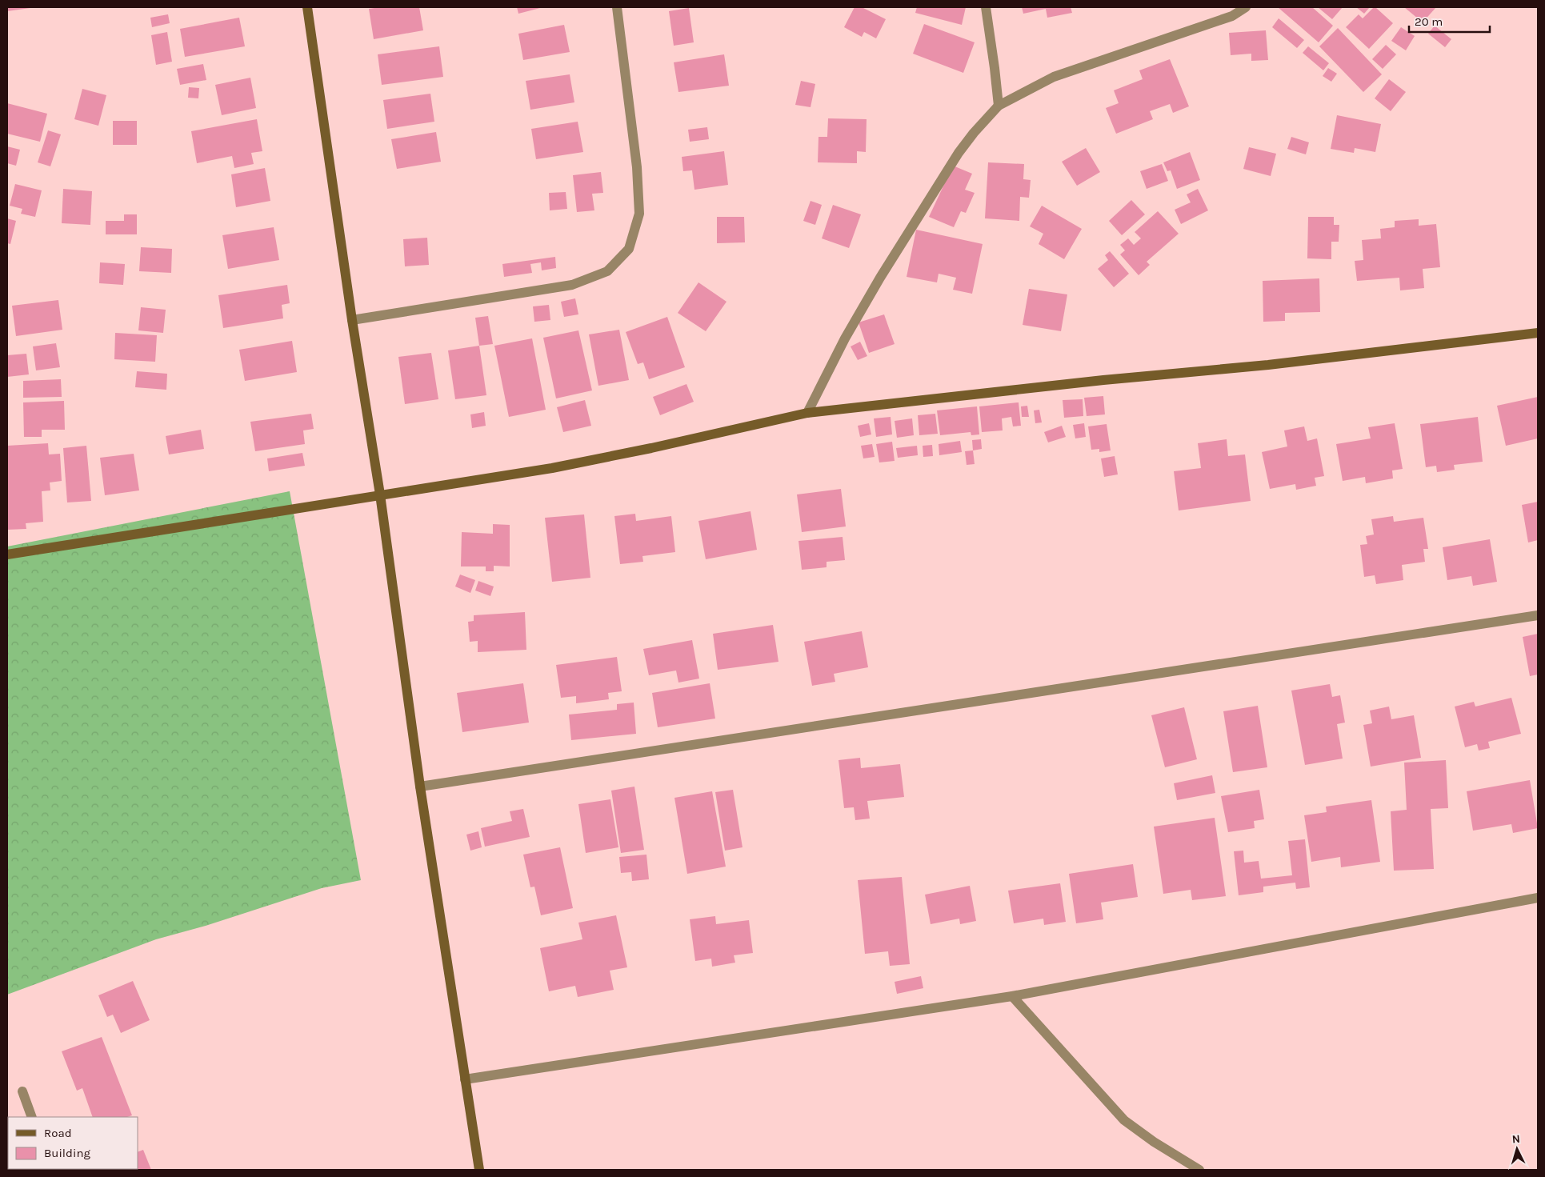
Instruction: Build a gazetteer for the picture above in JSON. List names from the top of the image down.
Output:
{
  "legend": ["Road", "Building"],
  "scale_bar": "20 m",
  "north": "top"
}
